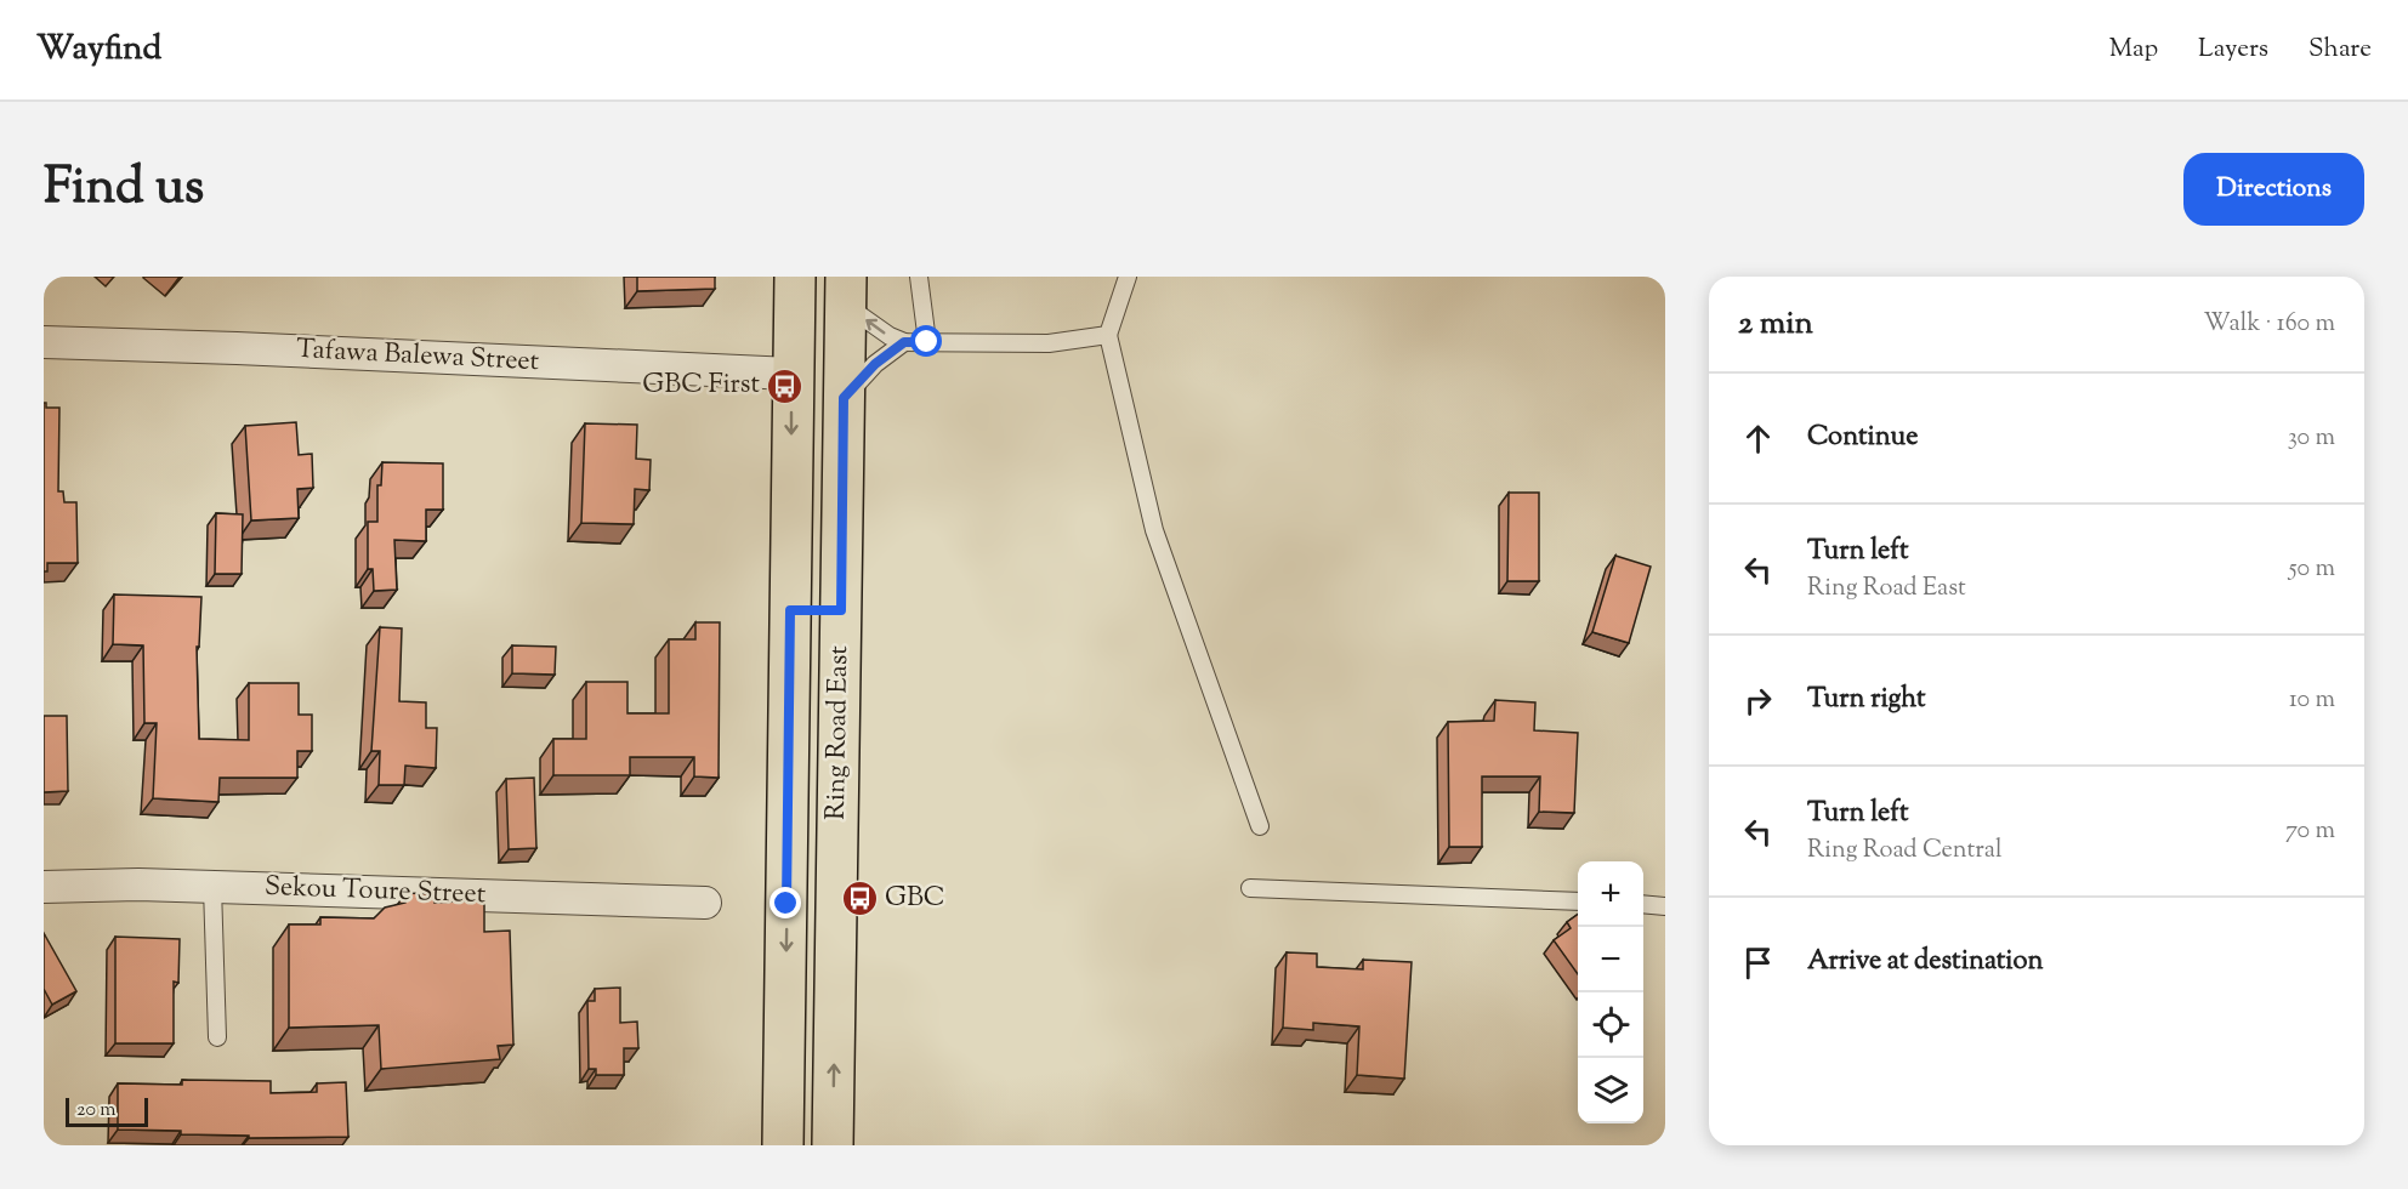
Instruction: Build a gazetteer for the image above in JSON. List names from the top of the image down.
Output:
{
  "streets": {
    "main road": ["Ring Road East"],
    "street": ["Tafawa Balewa Street", "Sekou Toure Street"]
  },
  "places": {
    "bus stop": ["GBC First", "GBC"]
  },
  "scale_bar": "20 m",
  "page": {
    "header": "Wayfind",
    "nav": ["Map", "Layers", "Share"],
    "title": "Find us",
    "buttons": "Directions",
    "heading": ["2 min", "Walk · 160 m"],
    "list": [
      ["Continue", "30 m"],
      ["Turn left", "Ring Road East", "50 m"],
      ["Turn right", "10 m"],
      ["Turn left", "Ring Road Central", "70 m"],
      "Arrive at destination"
    ],
    "map_buttons": ["+", "−"],
    "scale": "20 m"
  }
}
